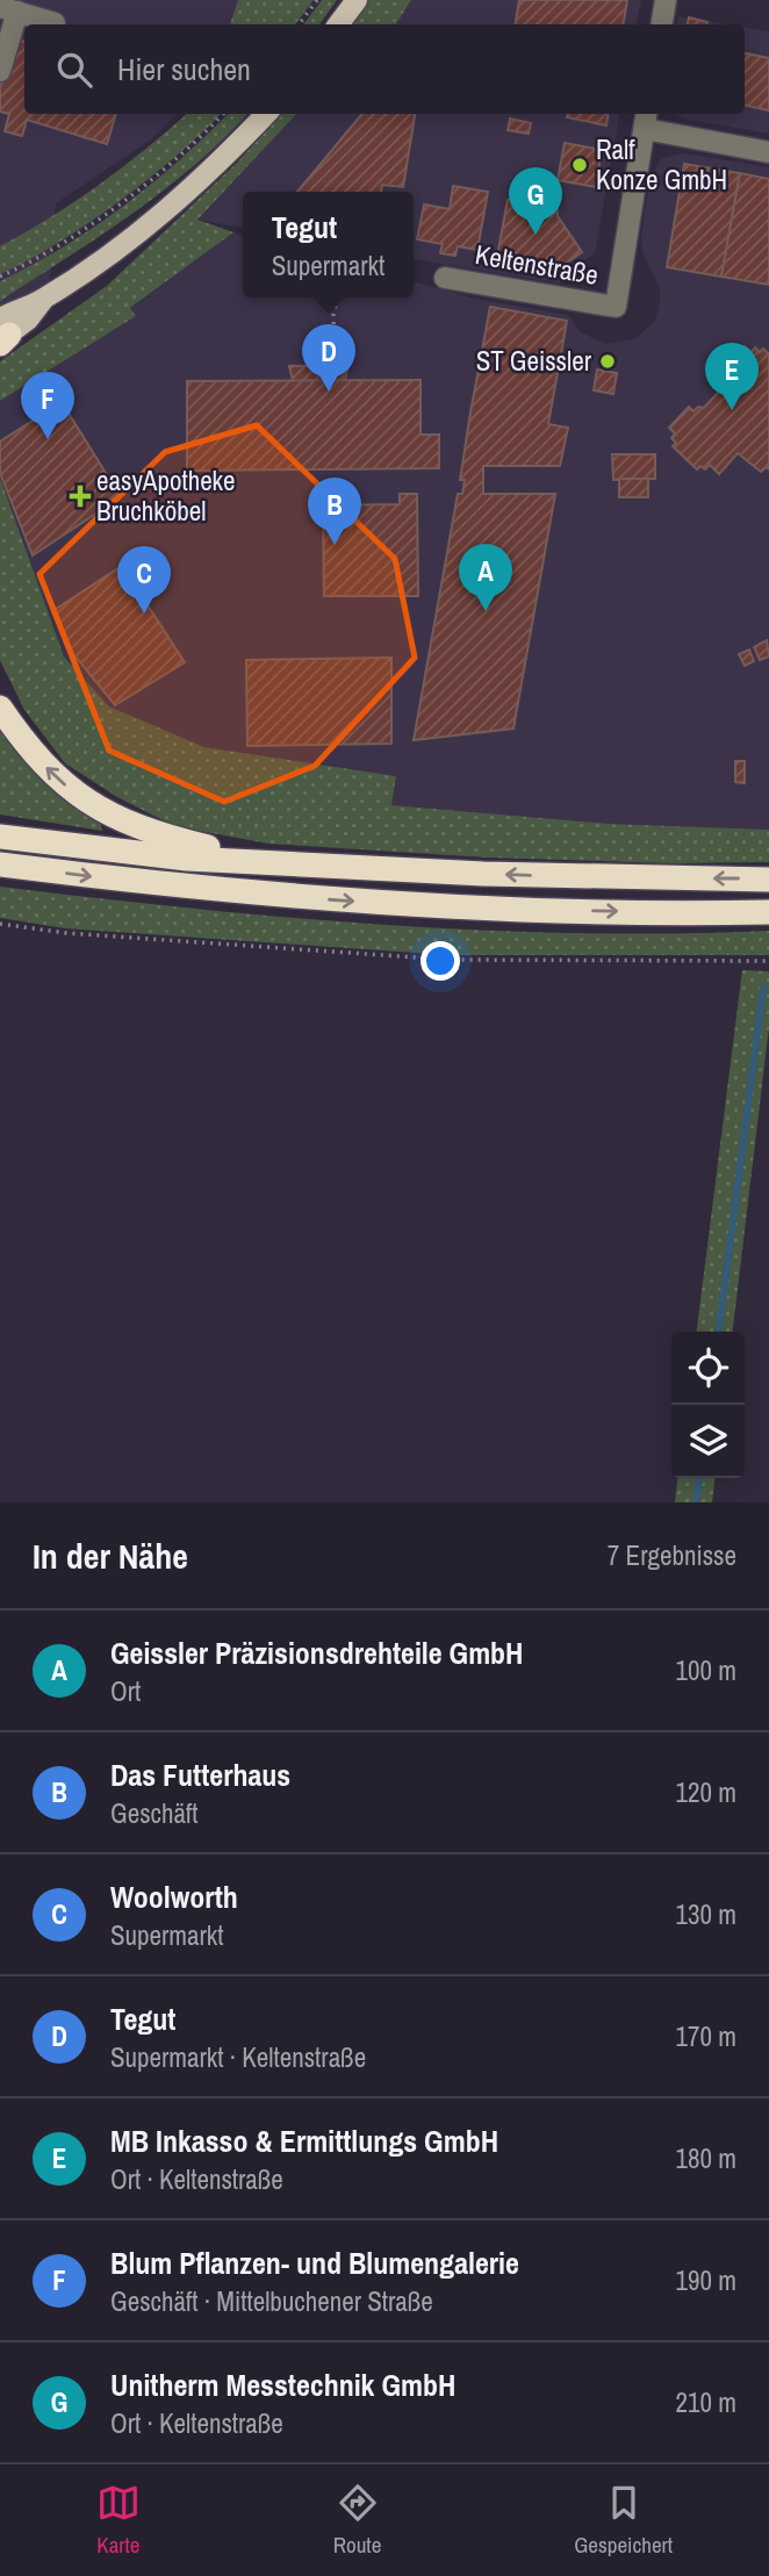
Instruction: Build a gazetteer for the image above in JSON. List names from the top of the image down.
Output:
{
  "streets": {
    "street": ["Keltenstraße"]
  },
  "places": {
    "other": ["Ralf Konze GmbH", "ST Geissler"],
    "health": ["easyApotheke Bruchköbel"]
  },
  "page": {
    "search": "Hier suchen",
    "pins": [
      "G",
      "D",
      "E",
      "F",
      "B",
      "A",
      "C"
    ],
    "popup": ["Tegut", "Supermarkt"],
    "heading": ["In der Nähe", "7 Ergebnisse"],
    "list": [
      {
        "mark": "A",
        "name": "Geissler Präzisionsdrehteile GmbH",
        "note": "Ort",
        "value": "100 m"
      },
      {
        "mark": "B",
        "name": "Das Futterhaus",
        "note": "Geschäft",
        "value": "120 m"
      },
      {
        "mark": "C",
        "name": "Woolworth",
        "note": "Supermarkt",
        "value": "130 m"
      },
      {
        "mark": "D",
        "name": "Tegut",
        "note": "Supermarkt · Keltenstraße",
        "value": "170 m"
      },
      {
        "mark": "E",
        "name": "MB Inkasso & Ermittlungs GmbH",
        "note": "Ort · Keltenstraße",
        "value": "180 m"
      },
      {
        "mark": "F",
        "name": "Blum Pflanzen- und Blumengalerie",
        "note": "Geschäft · Mittelbuchener Straße",
        "value": "190 m"
      },
      {
        "mark": "G",
        "name": "Unitherm Messtechnik GmbH",
        "note": "Ort · Keltenstraße",
        "value": "210 m"
      }
    ],
    "nav": ["Karte", "Route", "Gespeichert"]
  }
}
